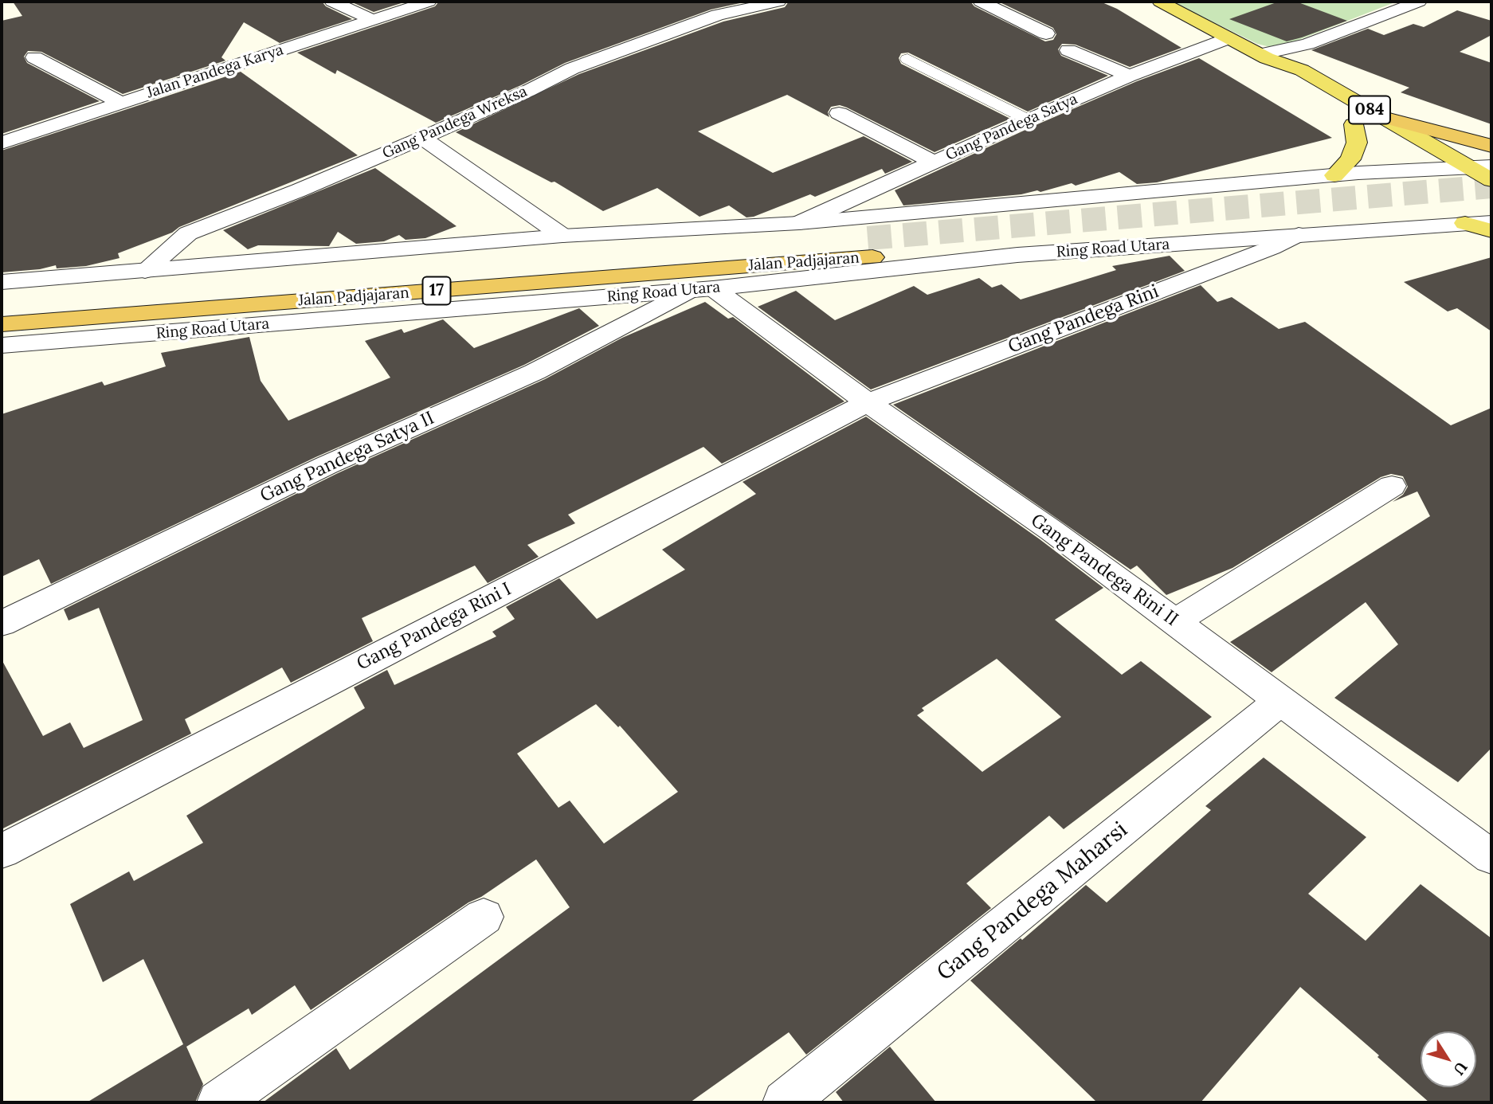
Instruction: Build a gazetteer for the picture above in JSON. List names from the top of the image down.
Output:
{
  "streets": {
    "highway": ["Jalan Padjajaran", "17"],
    "main road": ["084"],
    "street": [
      "Jalan Pandega Karya",
      "Gang Pandega Wreksa",
      "Gang Pandega Satya",
      "Ring Road Utara",
      "Gang Pandega Rini",
      "Gang Pandega Satya II",
      "Gang Pandega Rini II",
      "Gang Pandega Rini I",
      "Gang Pandega Maharsi"
    ]
  },
  "crossings": [
    ["084", "Gang Pandega Satya"],
    ["Ring Road Utara", "Gang Pandega Rini"],
    ["Ring Road Utara", "Gang Pandega Satya II"],
    ["Ring Road Utara", "Gang Pandega Rini II"],
    ["Gang Pandega Rini", "Gang Pandega Rini II"],
    ["Gang Pandega Rini", "Gang Pandega Rini I"],
    ["Gang Pandega Satya II", "Gang Pandega Rini II"],
    ["Gang Pandega Rini II", "Gang Pandega Rini I"],
    ["Gang Pandega Rini II", "Gang Pandega Maharsi"]
  ],
  "north": "bottom right"
}
